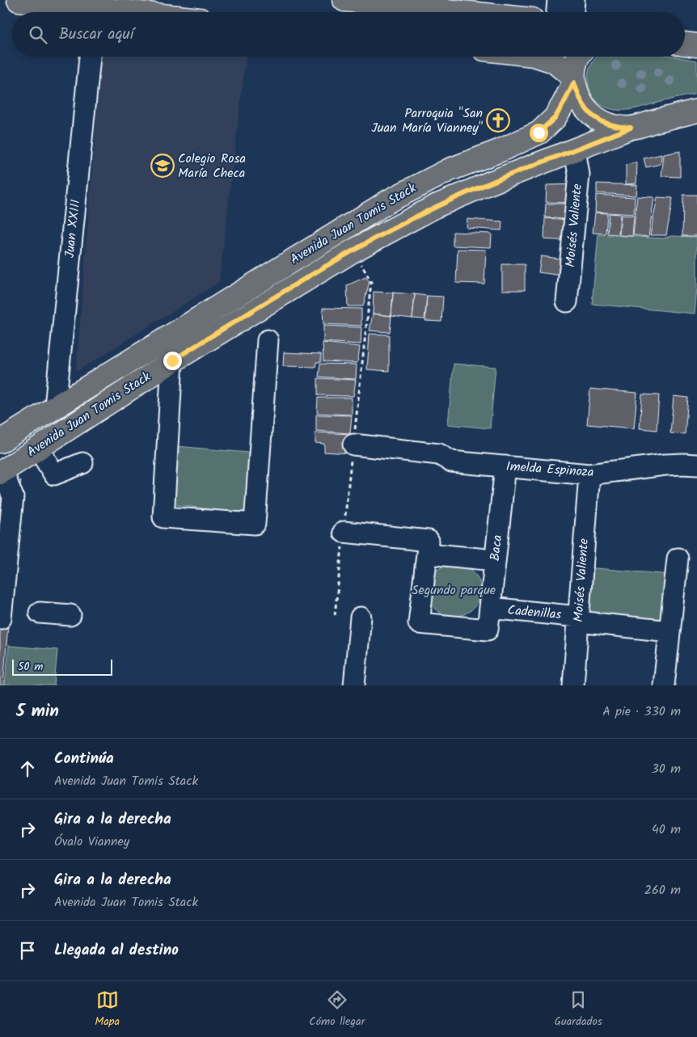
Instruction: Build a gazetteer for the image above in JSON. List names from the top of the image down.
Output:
{
  "streets": {
    "main road": ["Avenida Juan Tomis Stack"],
    "street": [
      "Moisés Valiente",
      "Juan XXIII",
      "Imelda Espinoza",
      "Baca",
      "Cadenillas"
    ]
  },
  "crossings": [
    ["Avenida Juan Tomis Stack", "Moisés Valiente"],
    ["Avenida Juan Tomis Stack", "Juan XXIII"],
    ["Moisés Valiente", "Imelda Espinoza"],
    ["Moisés Valiente", "Cadenillas"],
    ["Imelda Espinoza", "Baca"],
    ["Baca", "Cadenillas"]
  ],
  "parks": ["Segundo parque"],
  "places": {
    "church": ["Parroquia \"San Juan María Vianney\""],
    "school or university": ["Colegio Rosa María Checa"]
  },
  "scale_bar": "50 m",
  "page": {
    "search": "Buscar aquí",
    "scale": "50 m",
    "heading": ["5 min", "A pie · 330 m"],
    "list": [
      ["Continúa", "Avenida Juan Tomis Stack", "30 m"],
      ["Gira a la derecha", "Óvalo Vianney", "40 m"],
      ["Gira a la derecha", "Avenida Juan Tomis Stack", "260 m"],
      "Llegada al destino"
    ],
    "nav": ["Mapa", "Cómo llegar", "Guardados"]
  }
}
